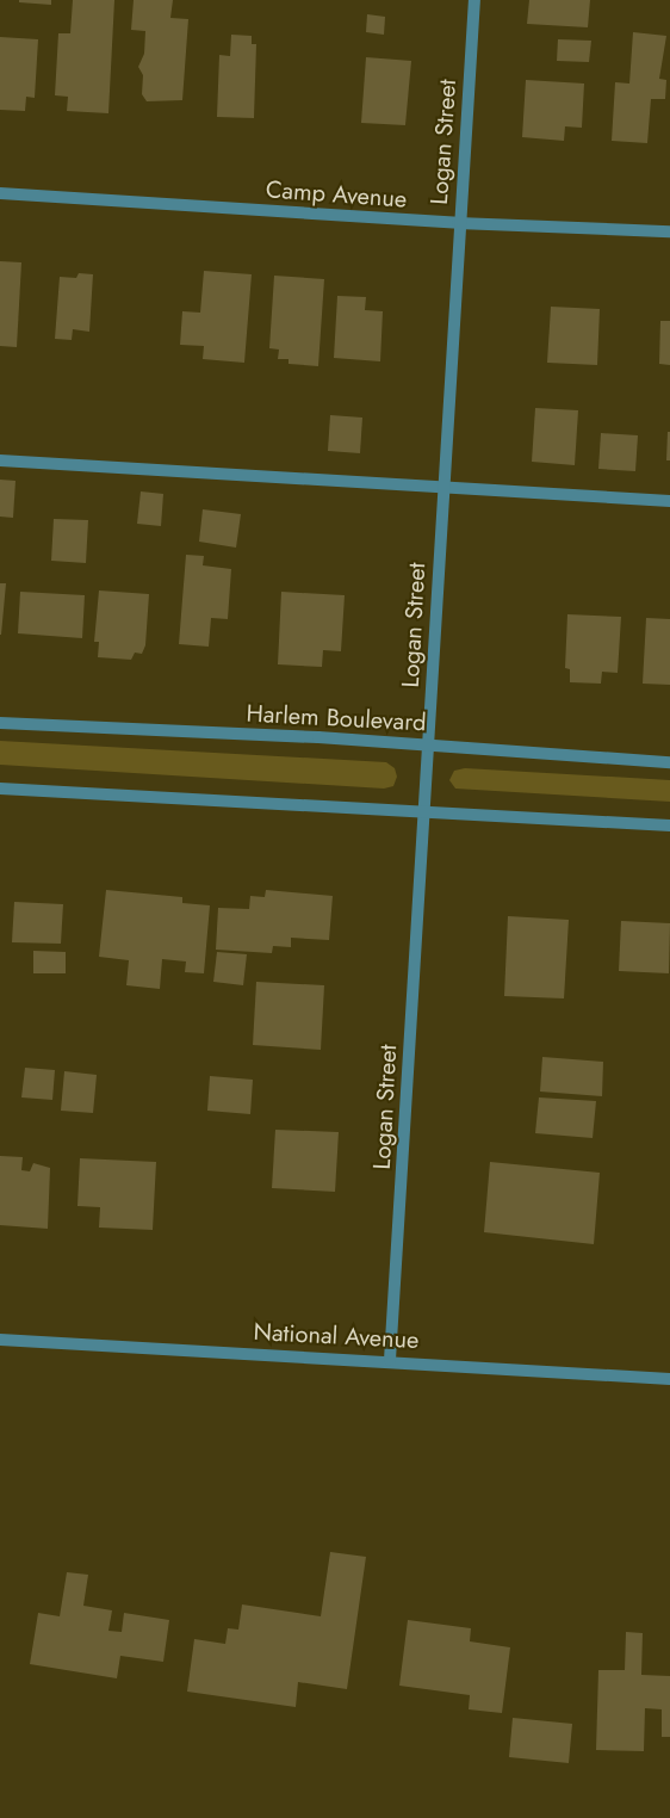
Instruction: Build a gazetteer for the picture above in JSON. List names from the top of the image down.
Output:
{
  "streets": {
    "street": [
      "Logan Street",
      "Camp Avenue",
      "Harlem Boulevard",
      "National Avenue"
    ]
  },
  "crossings": [
    ["Logan Street", "Camp Avenue"],
    ["Logan Street", "Harlem Boulevard"],
    ["Logan Street", "National Avenue"]
  ]
}
